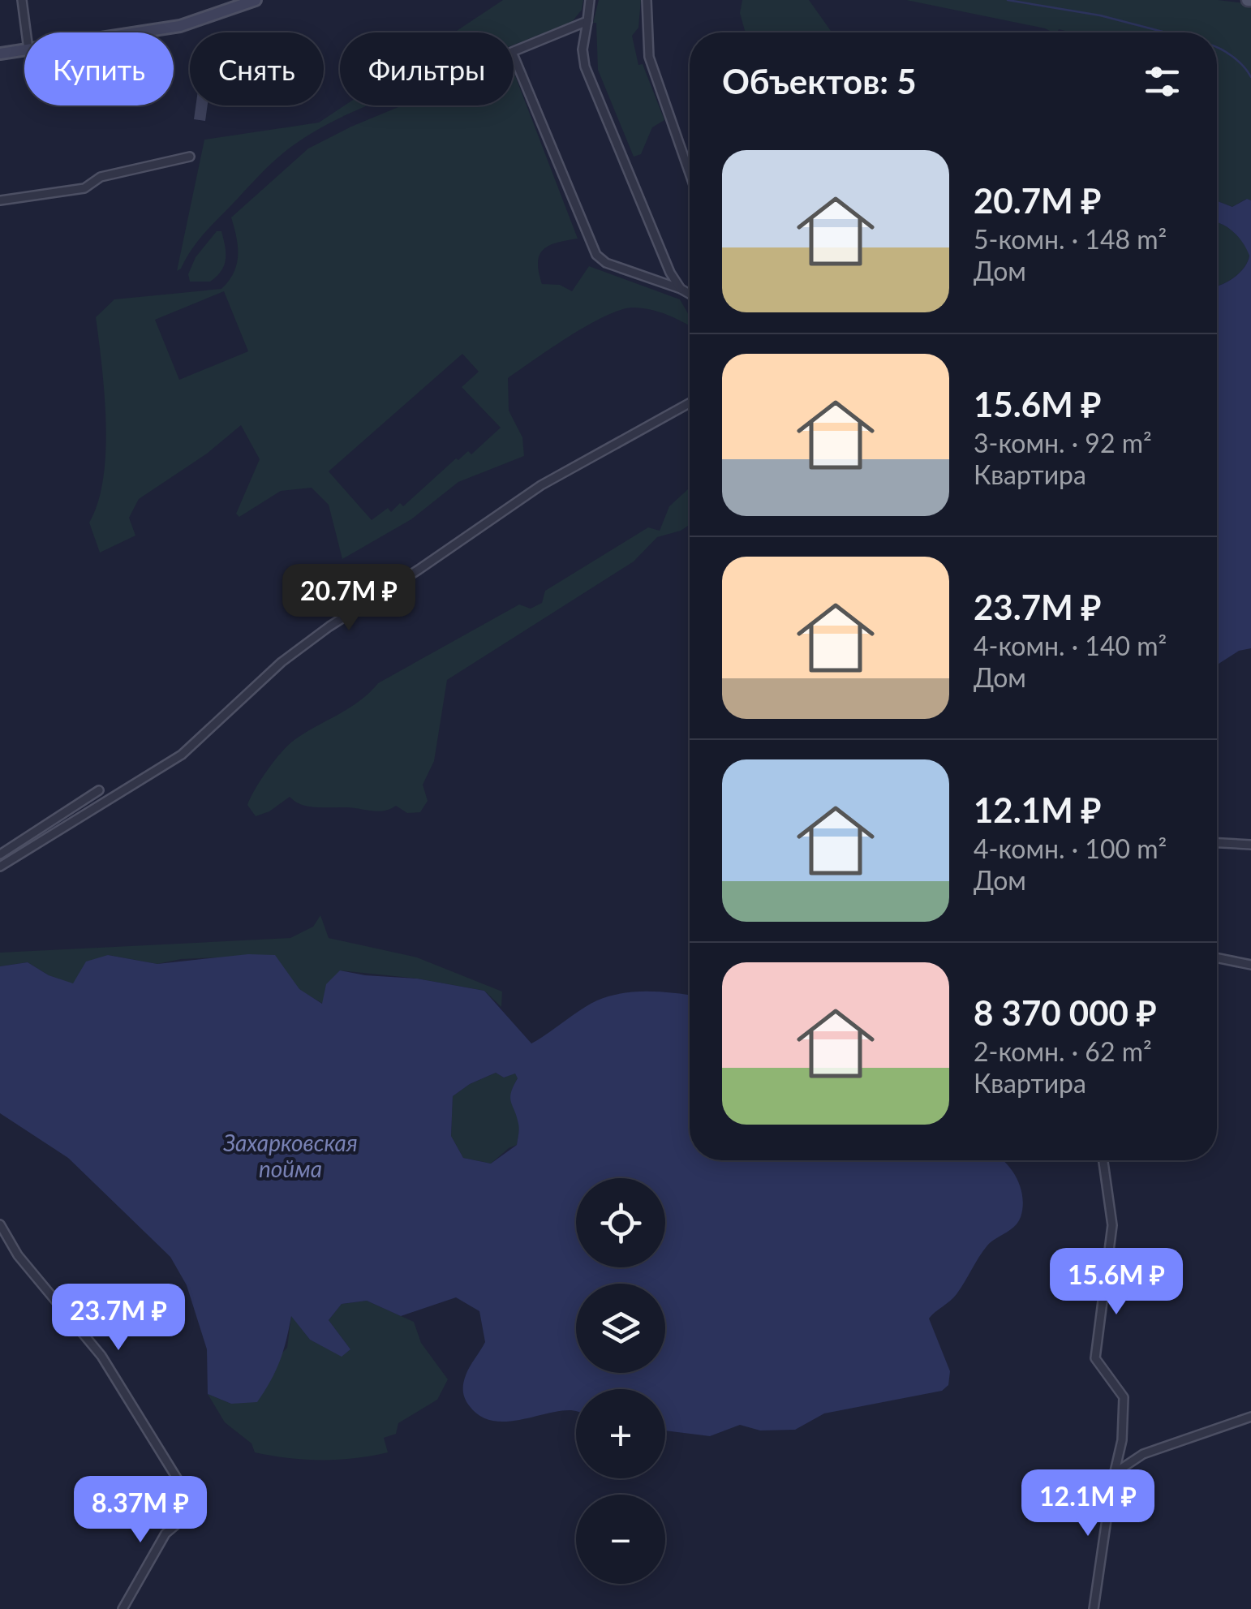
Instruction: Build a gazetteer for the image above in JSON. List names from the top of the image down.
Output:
{
  "water": ["Захарковская пойма"],
  "page": {
    "chip": ["Купить", "Снять", "Фильтры"],
    "heading": "Объектов: 5",
    "list": [
      {
        "name": "20.7M ₽",
        "note": "5-комн. · 148 m² · Дом"
      },
      {
        "name": "15.6M ₽",
        "note": "3-комн. · 92 m² · Квартира"
      },
      {
        "name": "23.7M ₽",
        "note": "4-комн. · 140 m² · Дом"
      },
      {
        "name": "12.1M ₽",
        "note": "4-комн. · 100 m² · Дом"
      },
      {
        "name": "8 370 000 ₽",
        "note": "2-комн. · 62 m² · Квартира"
      }
    ],
    "price": [
      "20.7M ₽",
      "15.6M ₽",
      "23.7M ₽",
      "12.1M ₽",
      "8.37M ₽"
    ],
    "map_buttons": ["+", "−"]
  }
}
